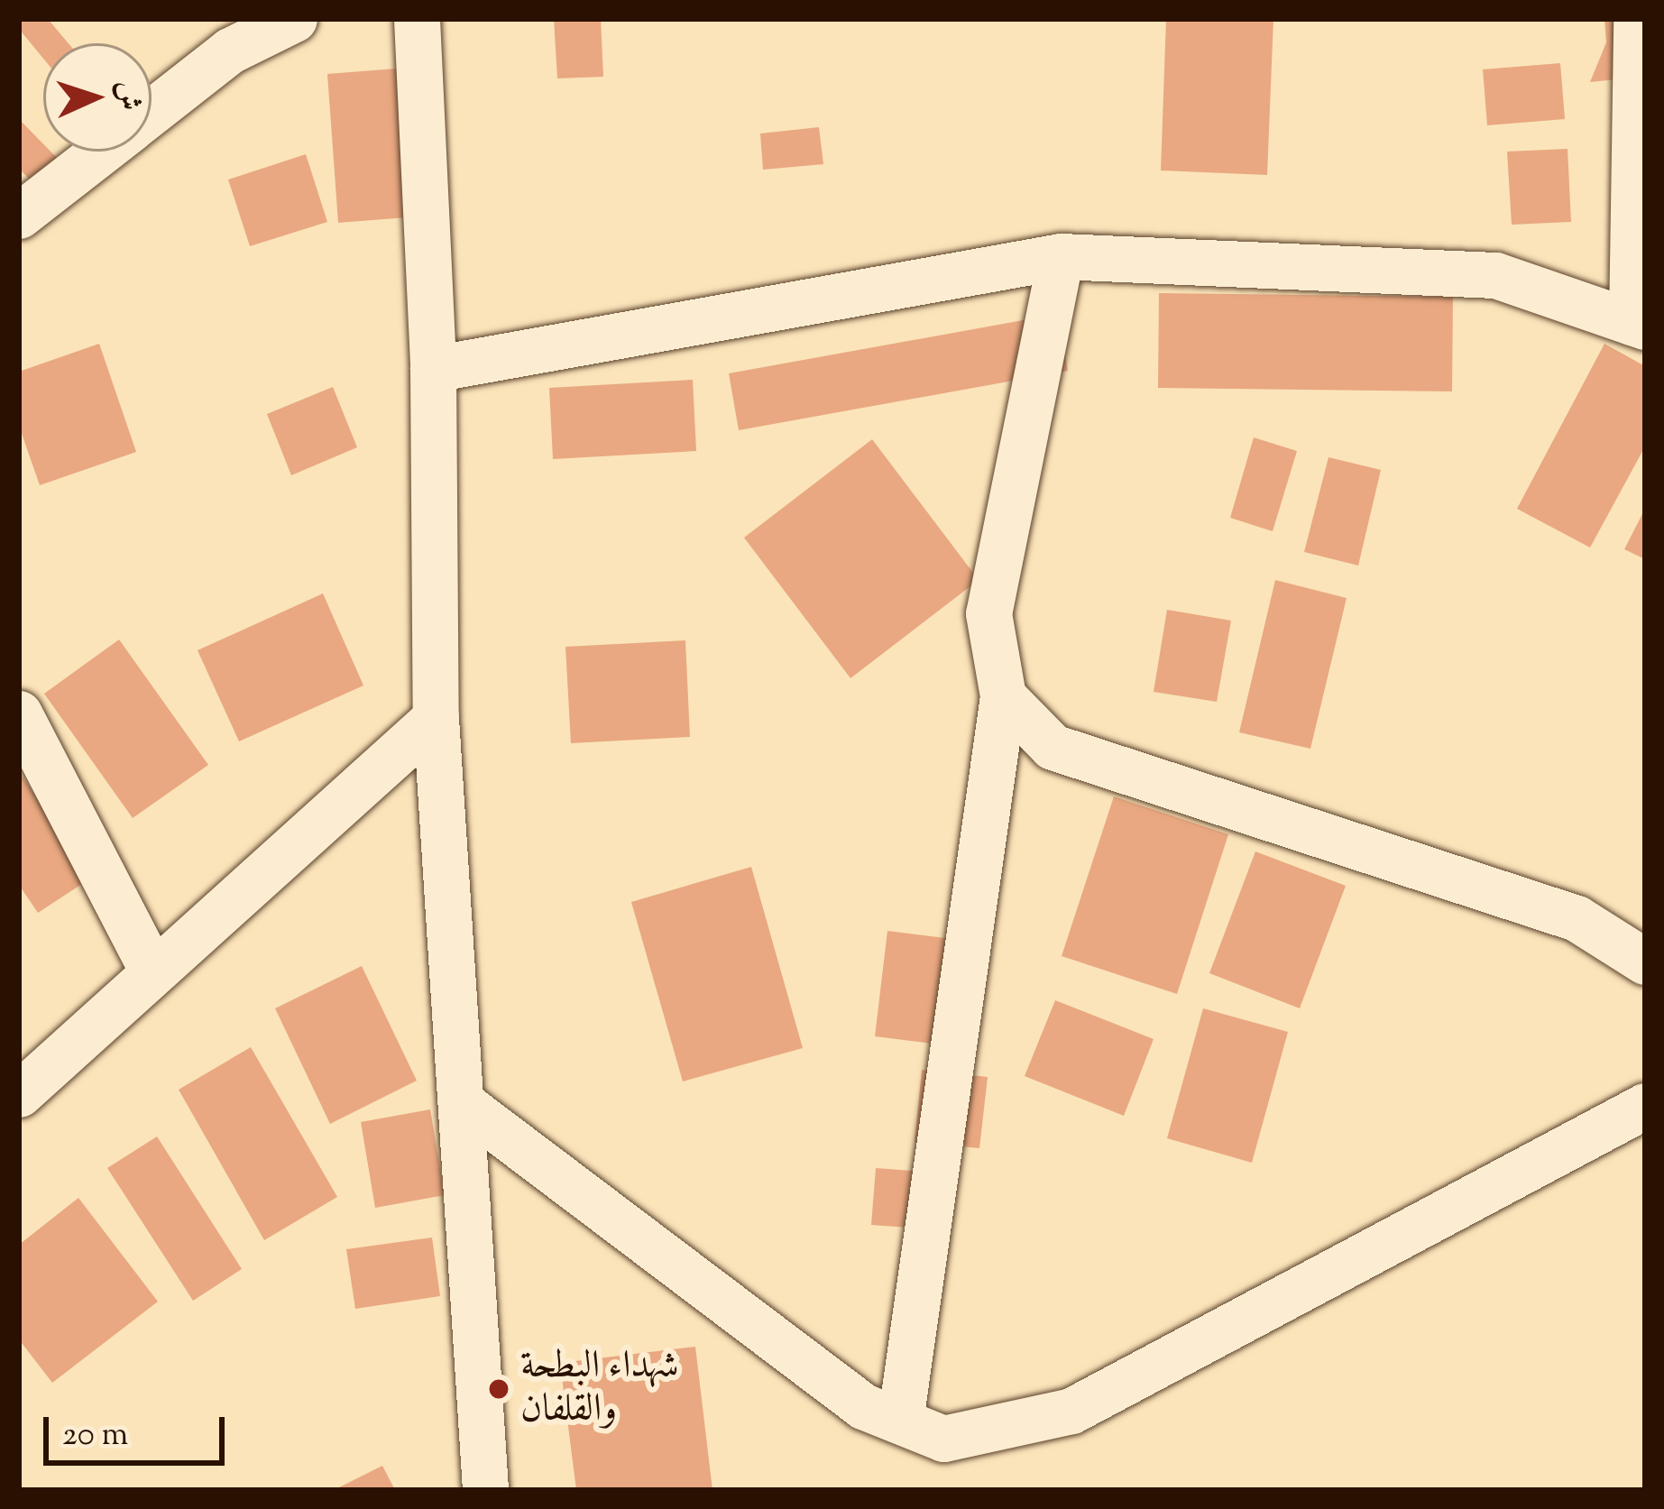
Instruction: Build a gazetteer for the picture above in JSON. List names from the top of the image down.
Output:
{
  "places": ["شهداء البطحة والقلفان"],
  "scale_bar": "20 m",
  "north": "right"
}
